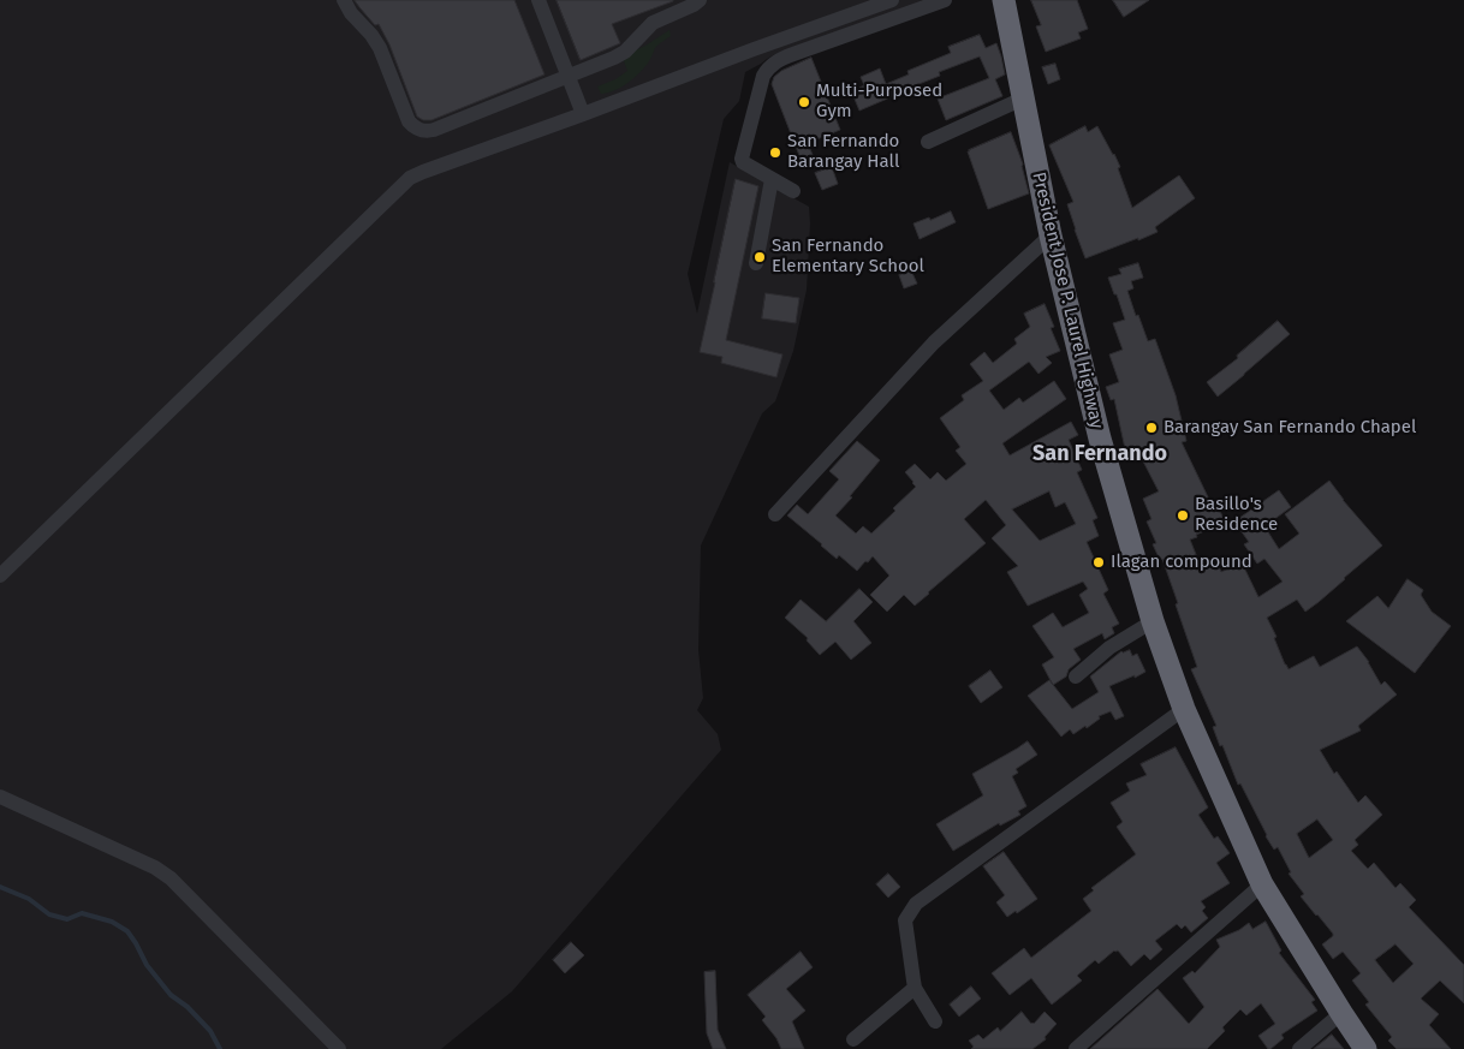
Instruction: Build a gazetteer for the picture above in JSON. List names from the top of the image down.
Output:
{
  "streets": {
    "highway": ["President Jose P. Laurel Highway"]
  },
  "districts": ["San Fernando"],
  "places": [
    "Multi-Purposed Gym",
    "San Fernando Barangay Hall",
    "San Fernando Elementary School",
    "Barangay San Fernando Chapel",
    "Basillo's Residence",
    "Ilagan compound"
  ]
}
